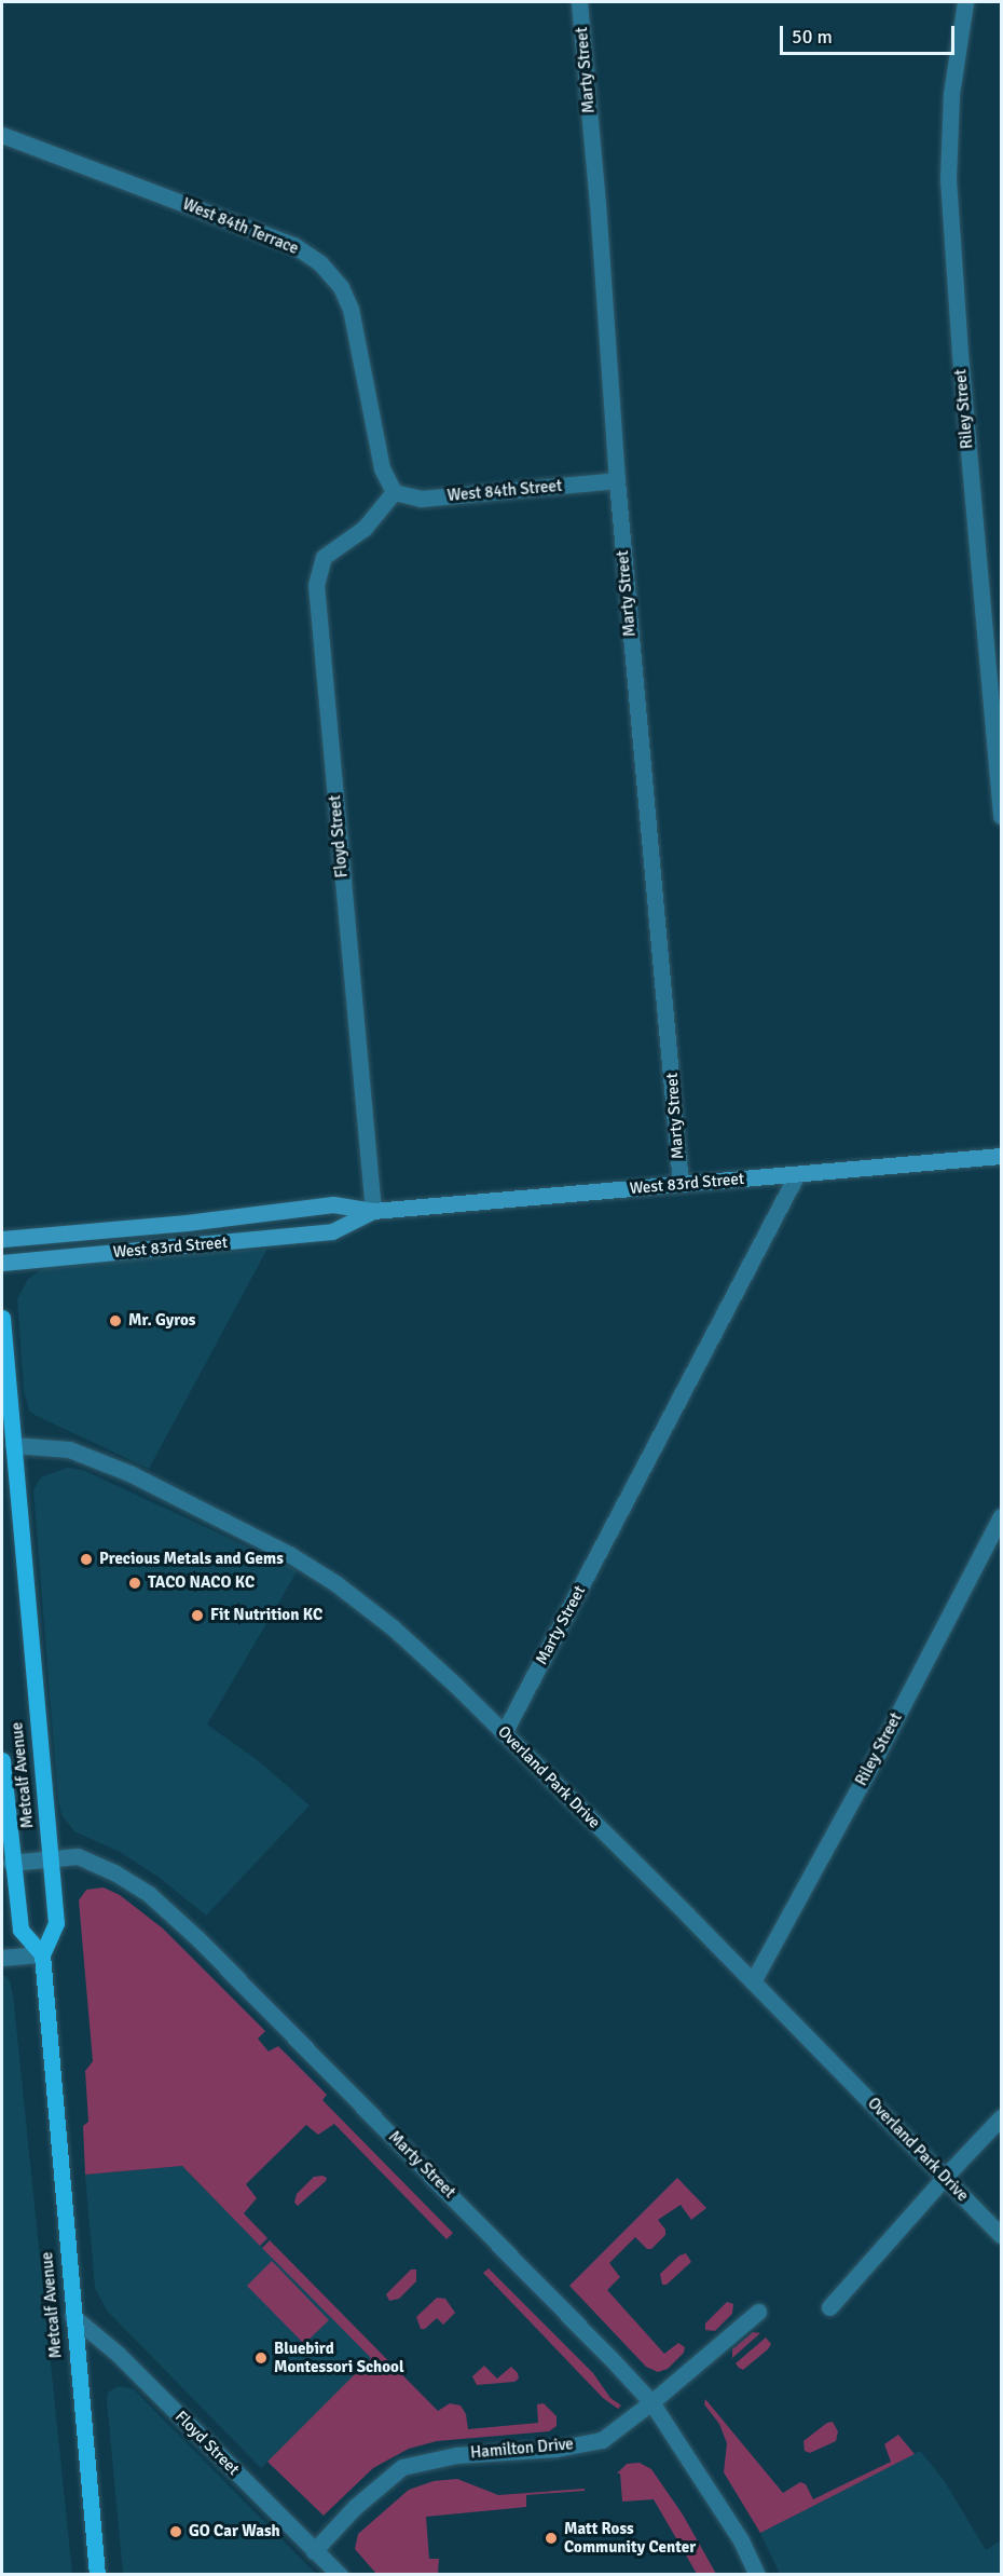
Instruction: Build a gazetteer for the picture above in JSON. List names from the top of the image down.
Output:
{
  "streets": {
    "main road": ["Metcalf Avenue"],
    "street": [
      "Marty Street",
      "West 84th Terrace",
      "Riley Street",
      "West 84th Street",
      "Floyd Street",
      "West 83rd Street",
      "Overland Park Drive",
      "Hamilton Drive"
    ]
  },
  "crossings": [
    ["Marty Street", "West 84th Street"],
    ["Marty Street", "West 83rd Street"],
    ["Marty Street", "Metcalf Avenue"],
    ["Marty Street", "Overland Park Drive"],
    ["Marty Street", "Hamilton Drive"],
    ["West 84th Terrace", "West 84th Street"],
    ["West 84th Terrace", "Floyd Street"],
    ["Riley Street", "Overland Park Drive"],
    ["West 84th Street", "Floyd Street"],
    ["Floyd Street", "West 83rd Street"],
    ["Floyd Street", "Metcalf Avenue"],
    ["Floyd Street", "Hamilton Drive"],
    ["Metcalf Avenue", "Overland Park Drive"]
  ],
  "places": [
    "Mr. Gyros",
    "Precious Metals and Gems",
    "TACO NACO KC",
    "Fit Nutrition KC",
    "Bluebird Montessori School",
    "GO Car Wash",
    "Matt Ross Community Center"
  ],
  "scale_bar": "50 m"
}
